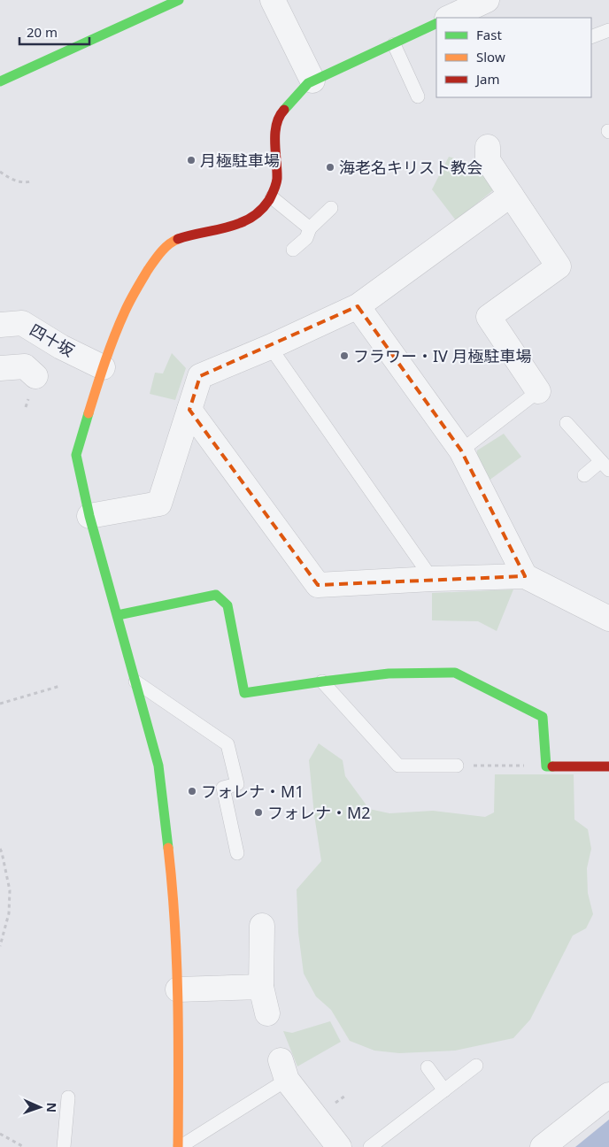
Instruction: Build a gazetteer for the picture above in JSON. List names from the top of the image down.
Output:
{
  "streets": {
    "street": ["四十坂"]
  },
  "places": [
    "月極駐車場",
    "海老名キリスト教会",
    "フラワー・IV 月極駐車場",
    "フォレナ・M1",
    "フォレナ・M2"
  ],
  "legend": ["Fast", "Slow", "Jam"],
  "scale_bar": "20 m",
  "north": "right"
}
